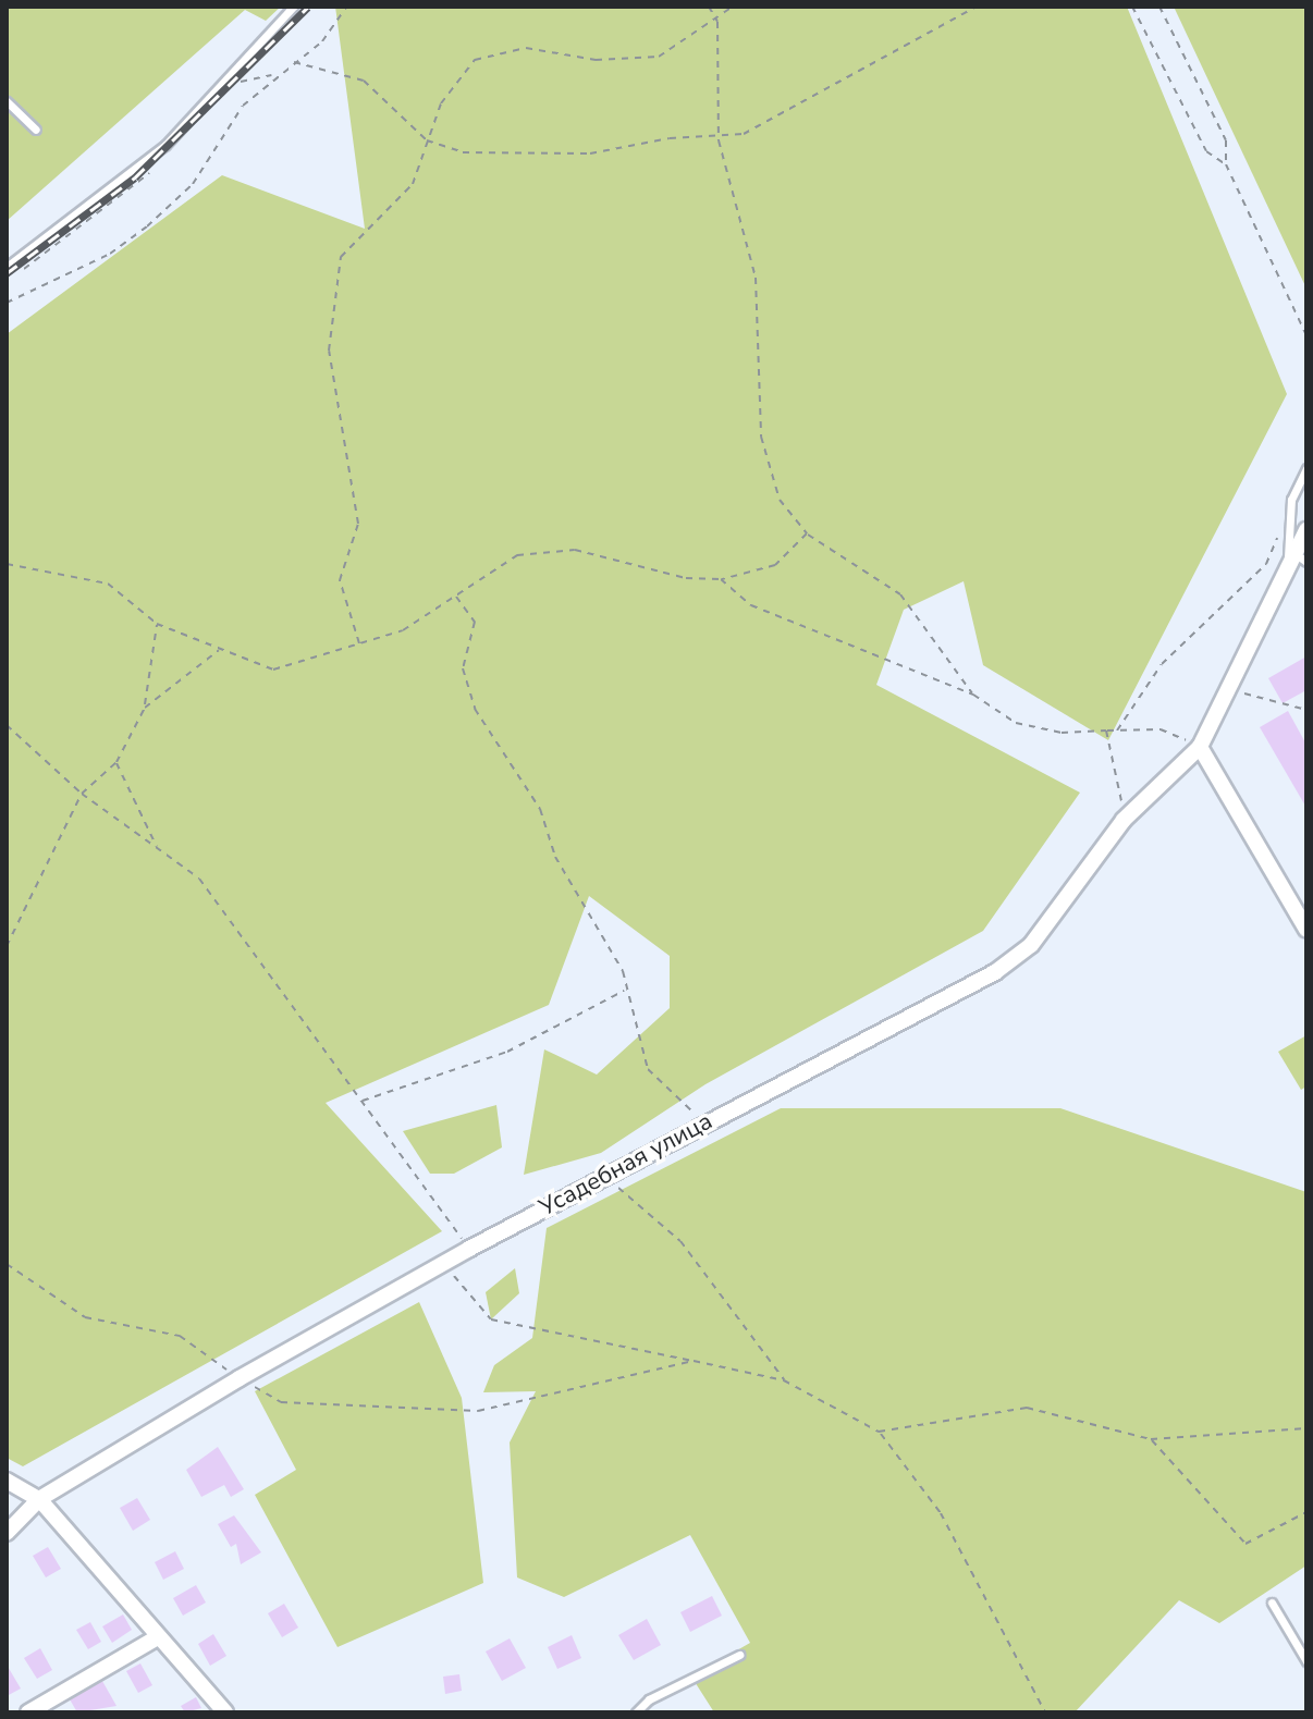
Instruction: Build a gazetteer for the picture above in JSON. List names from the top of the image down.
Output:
{
  "streets": {
    "street": ["Усадебная улица"]
  }
}
